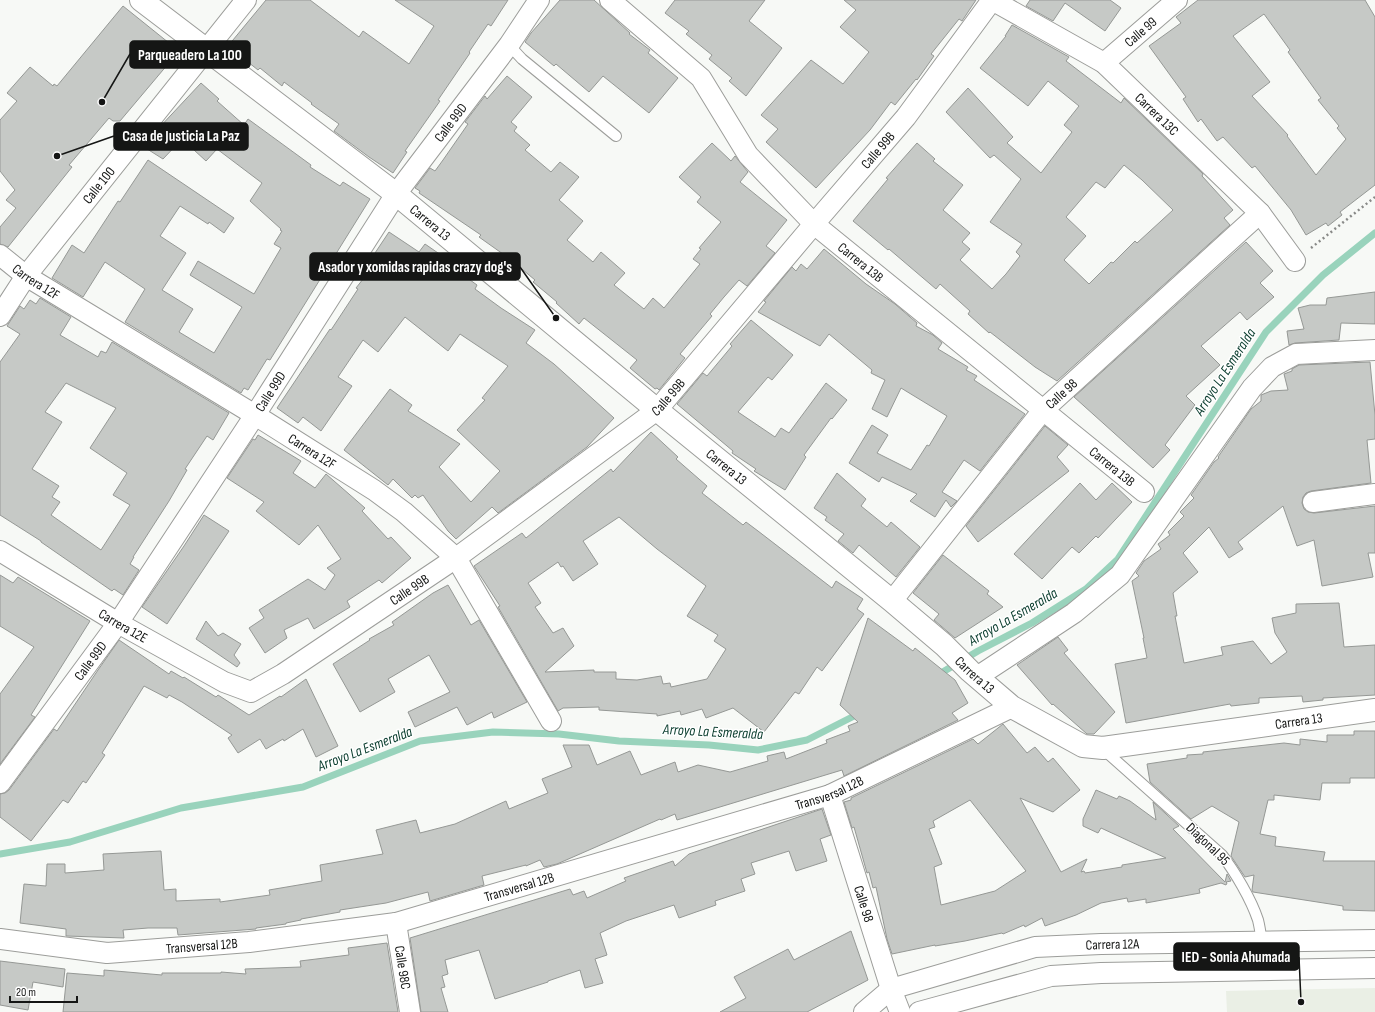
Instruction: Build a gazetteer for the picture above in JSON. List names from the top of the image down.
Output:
{
  "streets": {
    "street": [
      "Calle 99",
      "Carrera 13C",
      "Calle 99D",
      "Calle 99B",
      "Calle 100",
      "Carrera 13",
      "Carrera 13B",
      "Carrera 12F",
      "Calle 98",
      "Carrera 12E",
      "Transversal 12B",
      "Carrera 12A",
      "Calle 98C"
    ],
    "lane": ["Diagonal 95"]
  },
  "crossings": [
    ["Calle 99", "Carrera 13C"],
    ["Carrera 13C", "Calle 99B"],
    ["Carrera 13C", "Calle 98"],
    ["Calle 99D", "Carrera 13"],
    ["Calle 99D", "Carrera 12F"],
    ["Calle 99D", "Carrera 12E"],
    ["Calle 99B", "Carrera 13"],
    ["Calle 99B", "Carrera 13B"],
    ["Calle 99B", "Carrera 12F"],
    ["Calle 99B", "Carrera 12E"],
    ["Calle 100", "Carrera 13"],
    ["Calle 100", "Carrera 12F"],
    ["Carrera 13", "Calle 98"],
    ["Carrera 13", "Transversal 12B"],
    ["Carrera 13", "Diagonal 95"],
    ["Carrera 13B", "Calle 98"],
    ["Calle 98", "Transversal 12B"],
    ["Calle 98", "Carrera 12A"],
    ["Transversal 12B", "Calle 98C"],
    ["Diagonal 95", "Carrera 12A"]
  ],
  "water": ["Arroyo La Esmeralda"],
  "places": [
    "Parqueadero La 100",
    "Casa de Justicia La Paz",
    "Asador y xomidas rapidas crazy dog's",
    "IED - Sonia Ahumada"
  ],
  "scale_bar": "20 m"
}
